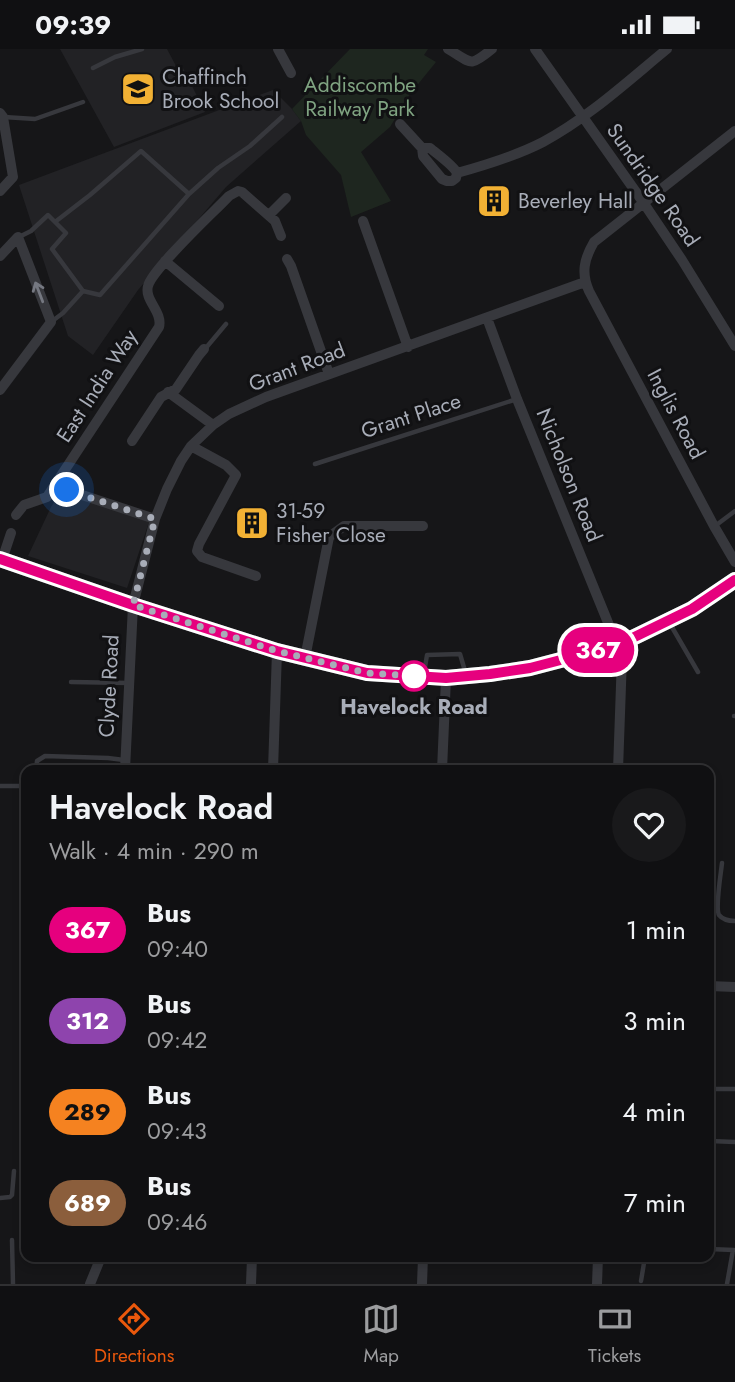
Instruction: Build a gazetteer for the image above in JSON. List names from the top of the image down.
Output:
{
  "streets": {
    "street": [
      "Sundridge Road",
      "Grant Road",
      "East India Way",
      "Inglis Road",
      "Nicholson Road",
      "Clyde Road"
    ],
    "lane": ["Grant Place"]
  },
  "crossings": [
    ["Grant Road", "Inglis Road"],
    ["Grant Road", "Nicholson Road"],
    ["Grant Road", "Clyde Road"],
    ["Grant Place", "Nicholson Road"]
  ],
  "parks": ["Addiscombe Railway Park"],
  "places": {
    "school or university": ["Chaffinch Brook School"],
    "building": ["Beverley Hall", "31-59 Fisher Close"],
    "other": ["Havelock Road"]
  },
  "lines": ["bus line 367"],
  "page": {
    "status": "09:39",
    "on_map": "367",
    "heading": ["Havelock Road", "Walk · 4 min · 290 m"],
    "list": [
      {
        "mark": "367",
        "name": "Bus",
        "note": "09:40",
        "value": "1 min"
      },
      {
        "mark": "312",
        "name": "Bus",
        "note": "09:42",
        "value": "3 min"
      },
      {
        "mark": "289",
        "name": "Bus",
        "note": "09:43",
        "value": "4 min"
      },
      {
        "mark": "689",
        "name": "Bus",
        "note": "09:46",
        "value": "7 min"
      }
    ],
    "tabs": ["Directions", "Map", "Tickets"]
  }
}
